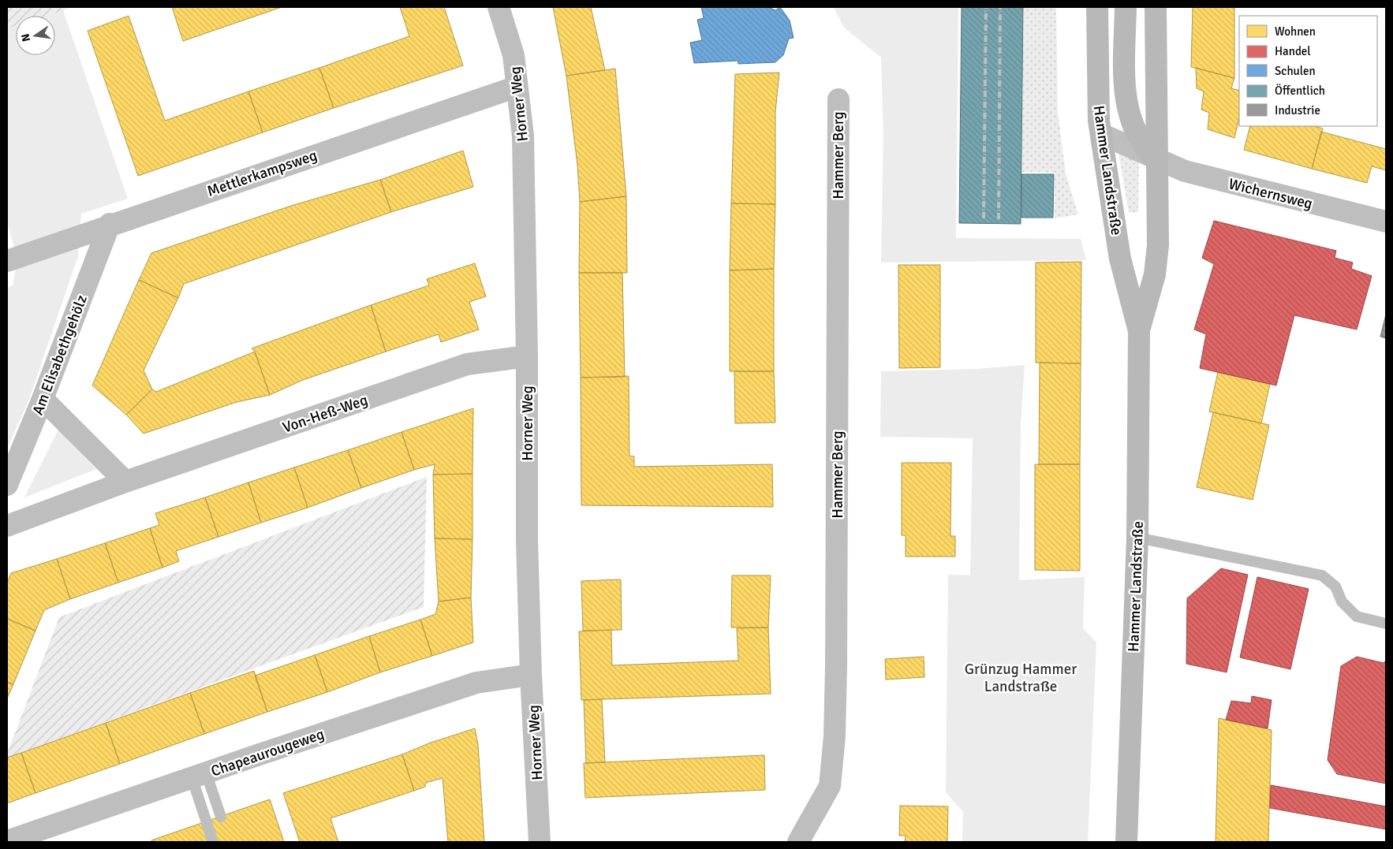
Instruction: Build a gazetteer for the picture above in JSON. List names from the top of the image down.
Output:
{
  "streets": {
    "main road": ["Hammer Landstraße"],
    "street": [
      "Horner Weg",
      "Hammer Berg",
      "Mettlerkampsweg",
      "Wichernsweg",
      "Am Elisabethgehölz",
      "Von-Heß-Weg",
      "Chapeaurougeweg"
    ]
  },
  "crossings": [
    ["Horner Weg", "Mettlerkampsweg"],
    ["Horner Weg", "Von-Heß-Weg"],
    ["Horner Weg", "Chapeaurougeweg"],
    ["Hammer Landstraße", "Wichernsweg"],
    ["Mettlerkampsweg", "Am Elisabethgehölz"]
  ],
  "parks": ["Grünzug Hammer Landstraße"],
  "legend": [
    "Wohnen",
    "Handel",
    "Schulen",
    "Öffentlich",
    "Industrie"
  ],
  "north": "left"
}
